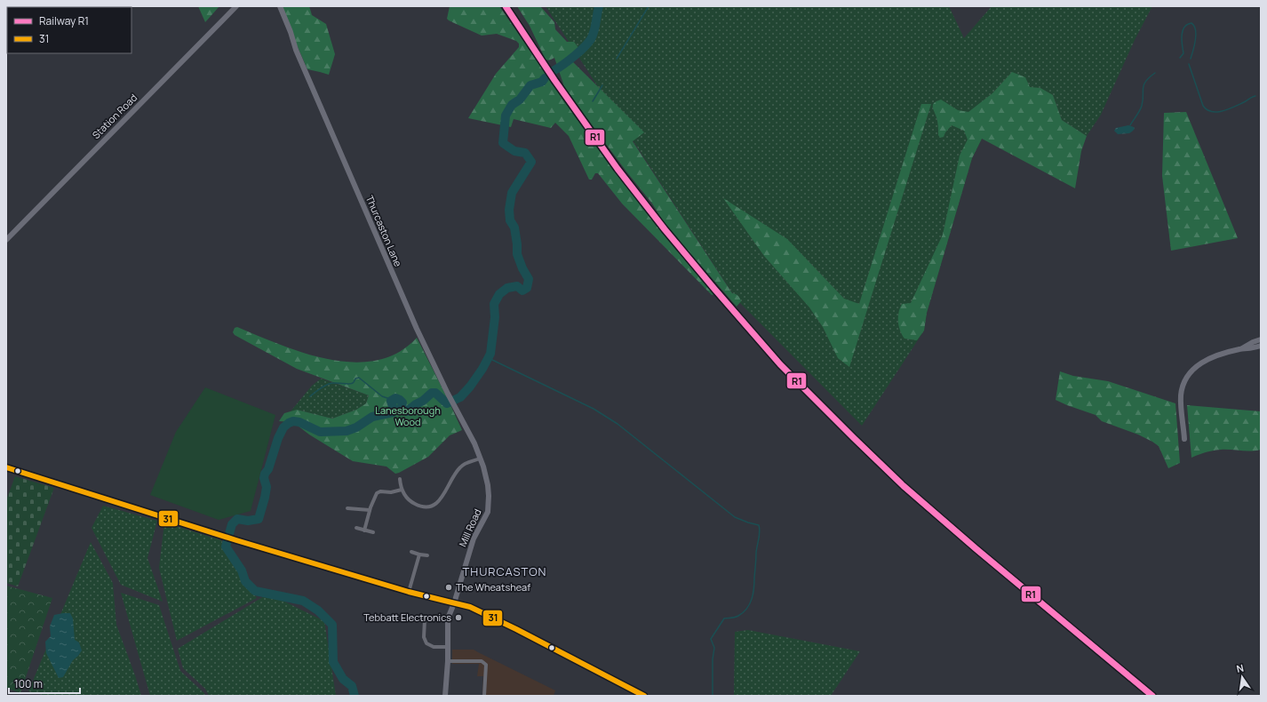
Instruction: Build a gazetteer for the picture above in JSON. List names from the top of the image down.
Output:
{
  "streets": {
    "street": ["Station Road", "Thurcaston Lane", "Mill Road"]
  },
  "crossings": [
    ["Thurcaston Lane", "Mill Road"]
  ],
  "districts": ["THURCASTON"],
  "parks": ["Lanesborough Wood"],
  "places": ["The Wheatsheaf", "Tebbatt Electronics"],
  "lines": ["rail line R1", "transit line 31"],
  "legend": ["Railway R1", "31"],
  "scale_bar": "100 m",
  "north": "top"
}
